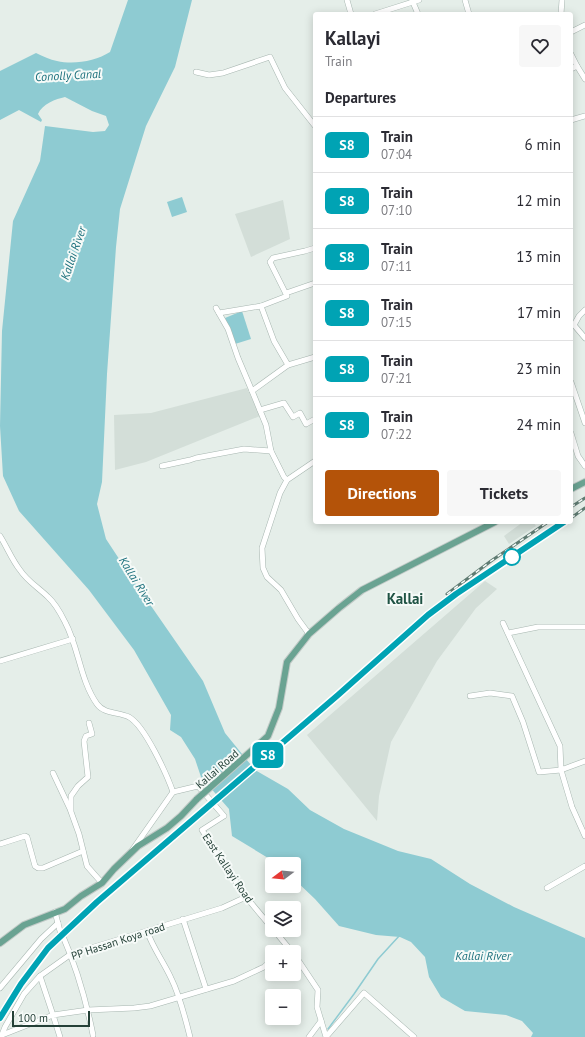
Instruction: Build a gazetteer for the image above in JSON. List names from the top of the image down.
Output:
{
  "streets": {
    "main road": ["Kallai Road"],
    "street": ["East Kallayi Road", "PP Hassan Koya road"]
  },
  "crossings": [
    ["East Kallayi Road", "PP Hassan Koya road"]
  ],
  "districts": ["Kallai"],
  "water": ["Conolly Canal", "Kallai River"],
  "scale_bar": "100 m",
  "north": "left",
  "page": {
    "on_map": "S8",
    "heading": [
      ["Kallayi", "Train"],
      "Departures"
    ],
    "list": [
      {
        "mark": "S8",
        "name": "Train",
        "note": "07:04",
        "value": "6 min"
      },
      {
        "mark": "S8",
        "name": "Train",
        "note": "07:10",
        "value": "12 min"
      },
      {
        "mark": "S8",
        "name": "Train",
        "note": "07:11",
        "value": "13 min"
      },
      {
        "mark": "S8",
        "name": "Train",
        "note": "07:15",
        "value": "17 min"
      },
      {
        "mark": "S8",
        "name": "Train",
        "note": "07:21",
        "value": "23 min"
      },
      {
        "mark": "S8",
        "name": "Train",
        "note": "07:22",
        "value": "24 min"
      }
    ],
    "buttons": ["Directions", "Tickets"],
    "map_buttons": ["+", "−"],
    "scale": "100 m"
  }
}
